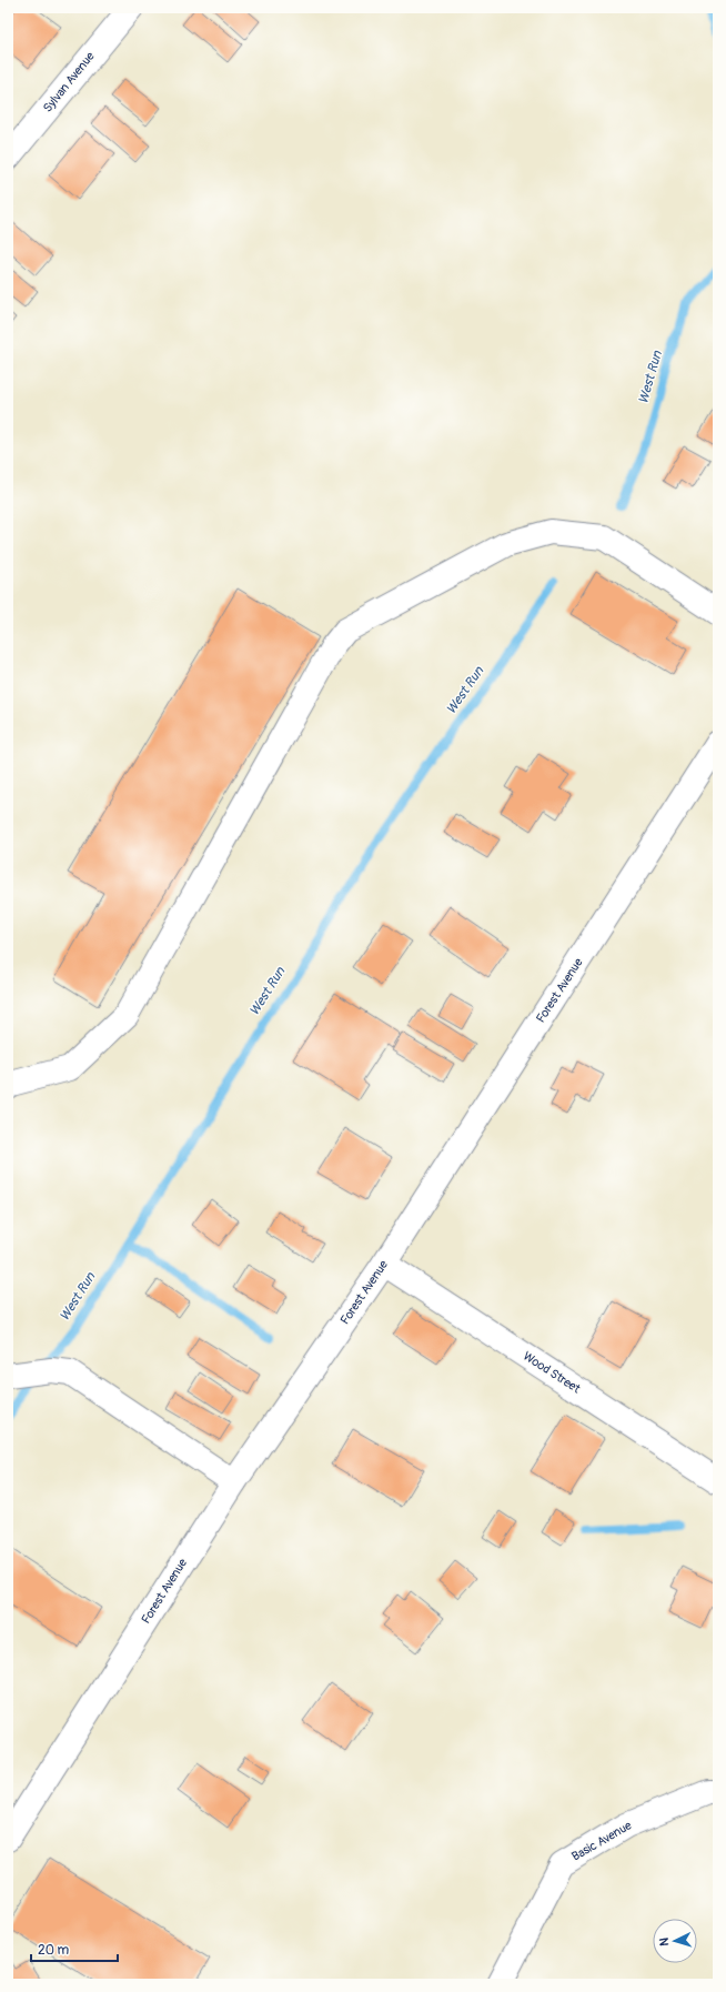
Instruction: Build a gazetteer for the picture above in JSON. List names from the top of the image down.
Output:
{
  "streets": {
    "street": [
      "Sylvan Avenue",
      "Forest Avenue",
      "Wood Street",
      "Basic Avenue"
    ]
  },
  "crossings": [
    ["Forest Avenue", "Wood Street"]
  ],
  "water": ["West Run"],
  "scale_bar": "20 m",
  "north": "left"
}
